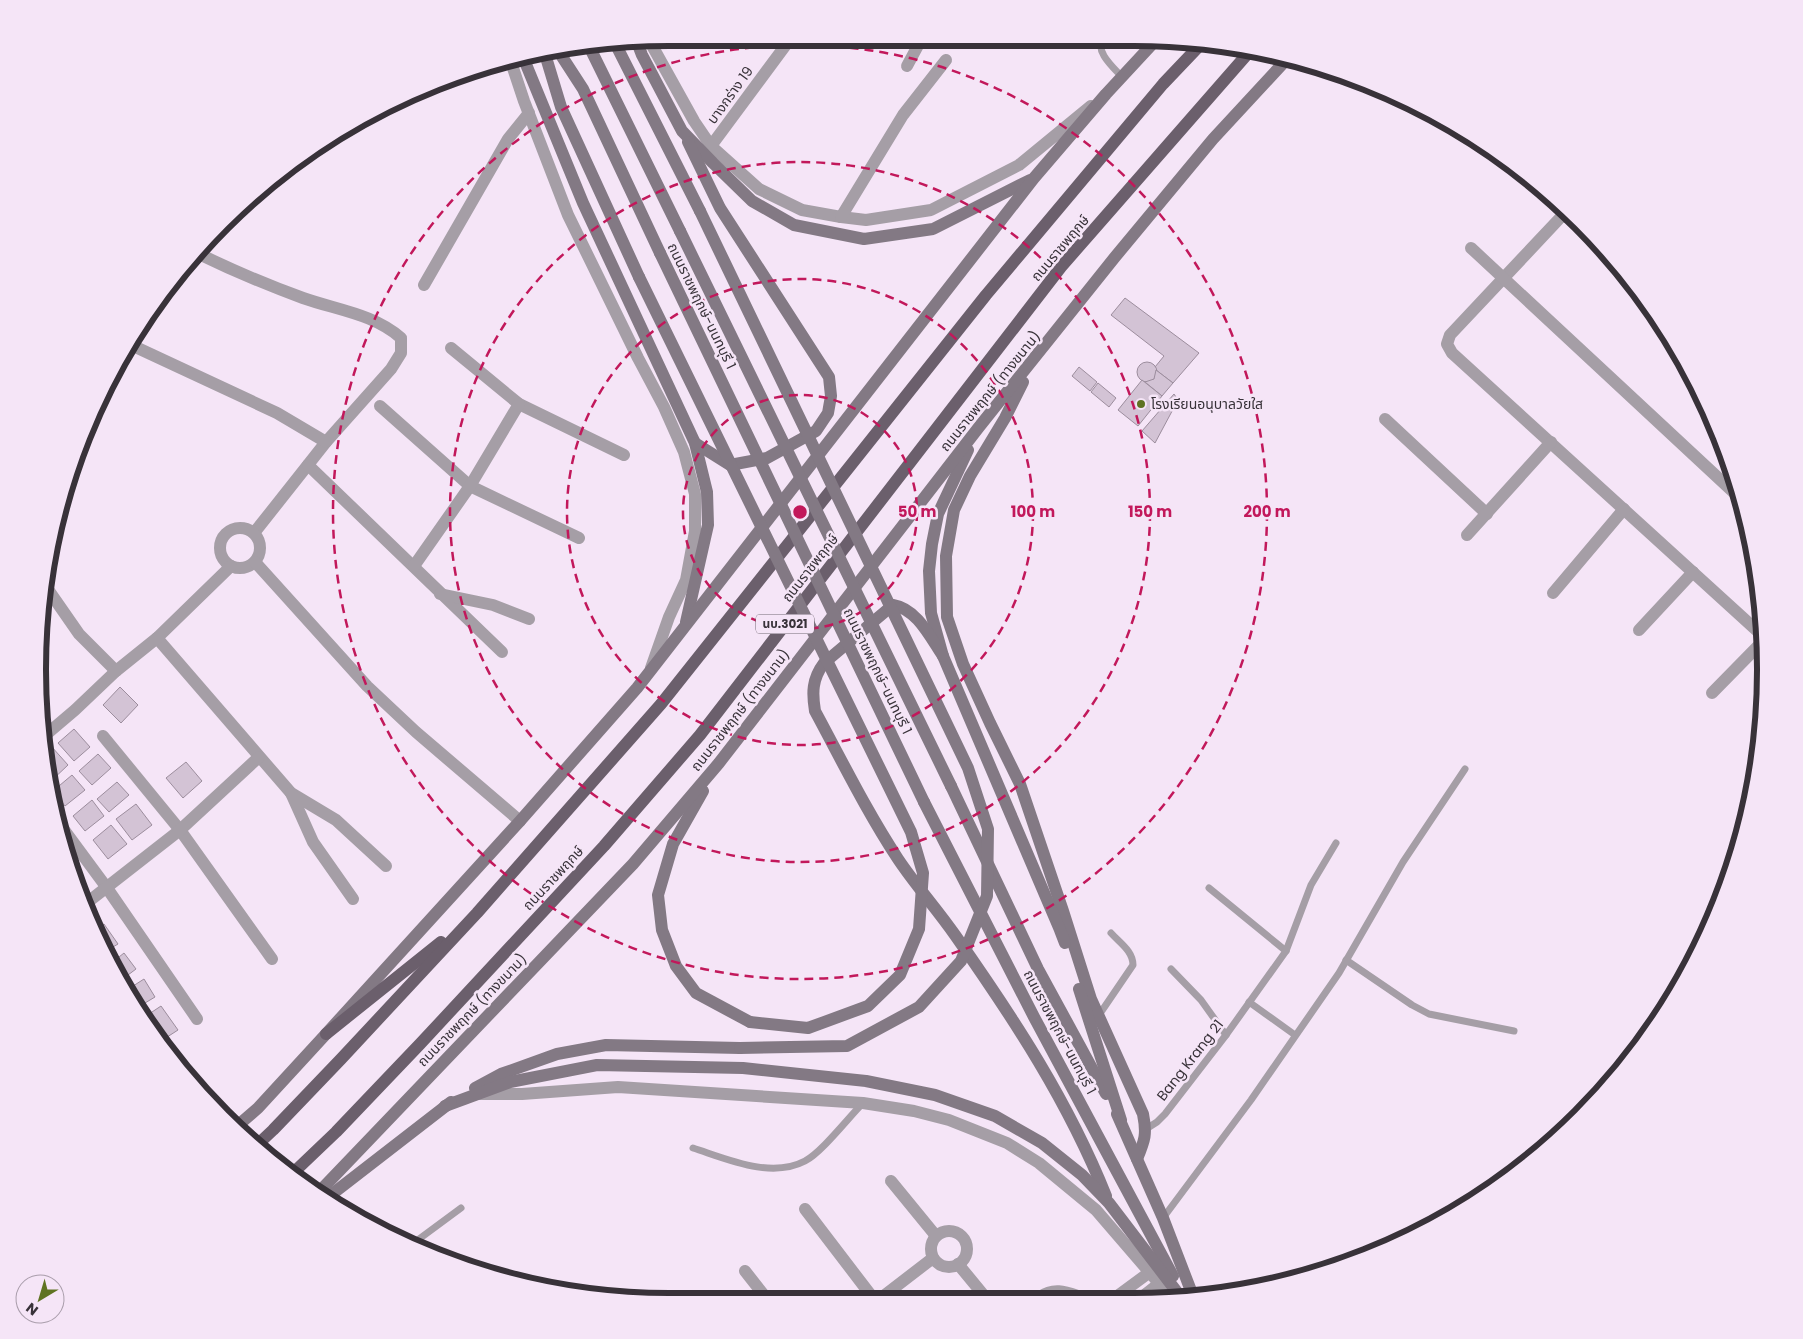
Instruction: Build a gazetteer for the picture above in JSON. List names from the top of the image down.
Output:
{
  "streets": {
    "main road": [
      "ถนนราชพฤกษ์",
      "ถนนราชพฤกษ์-นนทบุรี 1",
      "ถนนราชพฤกษ์ (ทางขนาน)",
      "นบ.3021"
    ],
    "street": ["บางกร่าง 19"],
    "lane": ["Bang Krang 21"]
  },
  "places": ["โรงเรียนอนุบาลวัยใส"],
  "north": "bottom left",
  "rings": [
    "50 m",
    "100 m",
    "150 m",
    "200 m"
  ]
}
